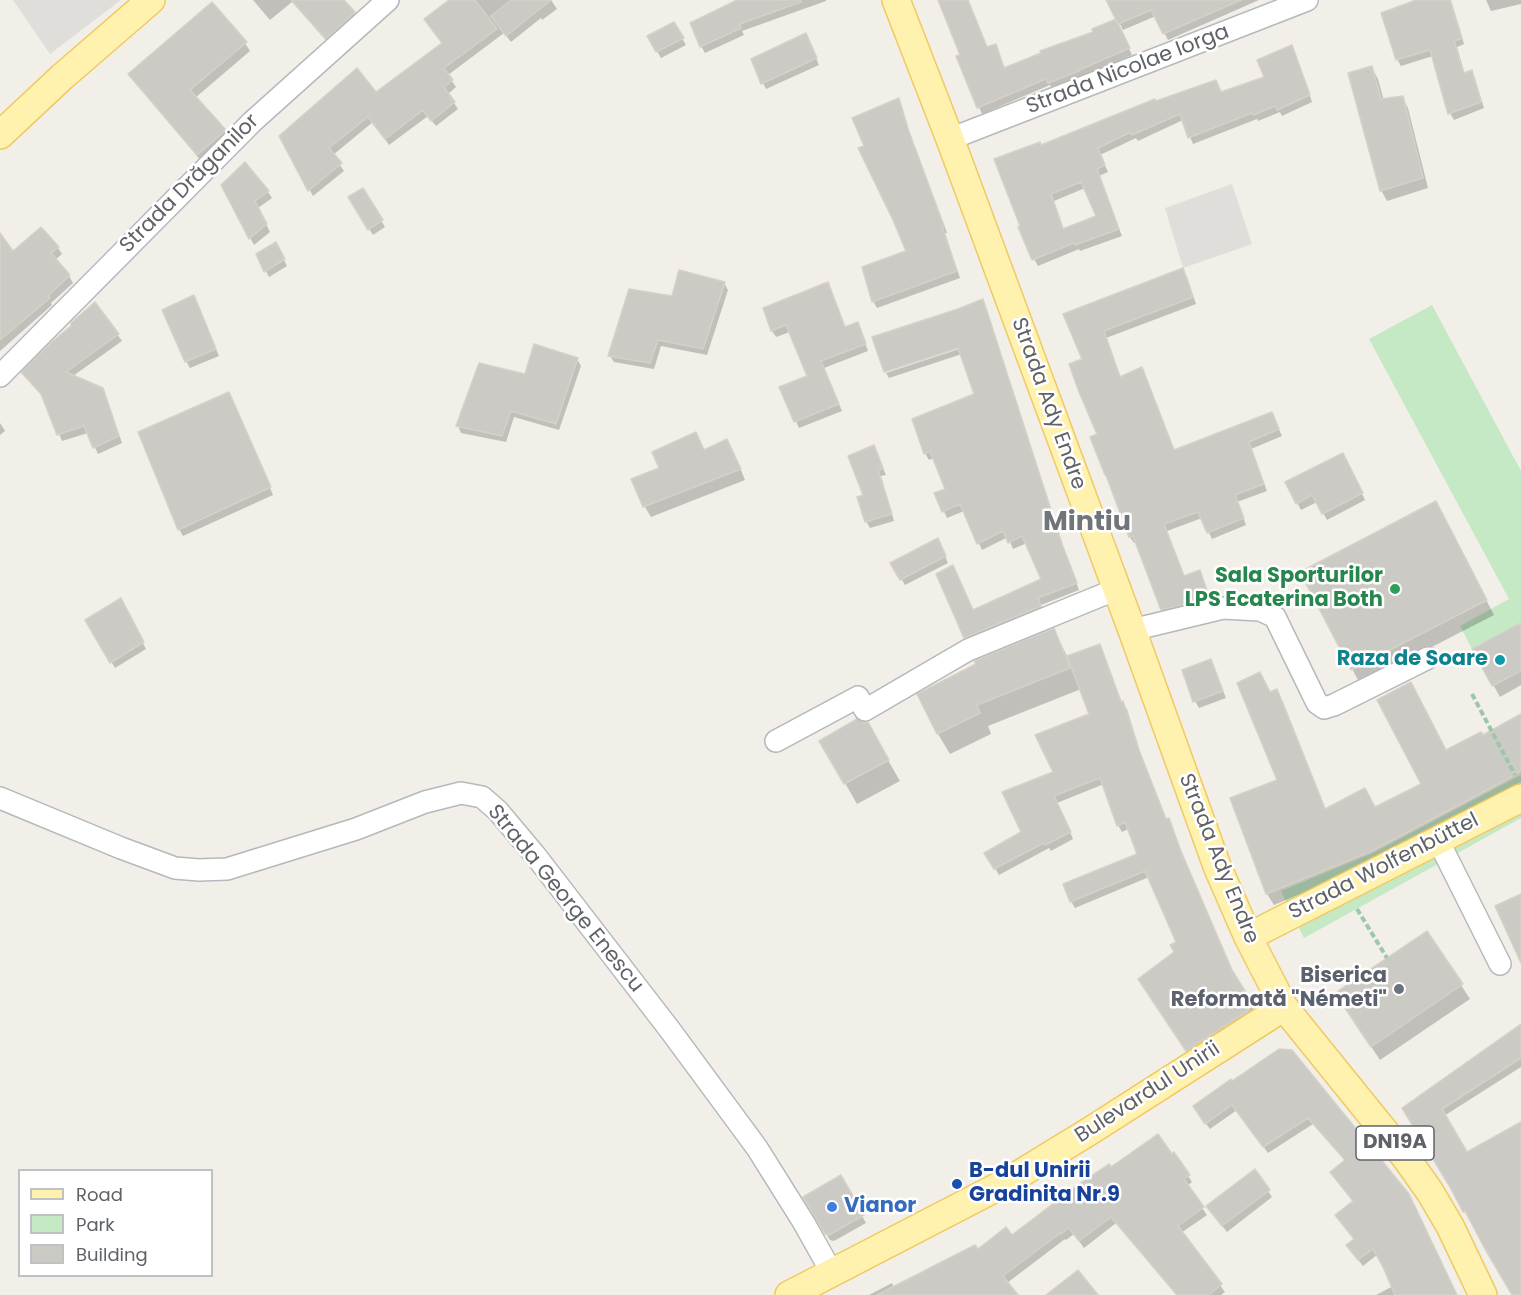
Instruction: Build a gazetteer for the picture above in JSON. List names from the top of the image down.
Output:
{
  "streets": {
    "main road": [
      "Strada Ady Endre",
      "Strada Wolfenbüttel",
      "Bulevardul Unirii",
      "DN19A"
    ],
    "street": ["Strada Nicolae Iorga", "Strada Drăganilor", "Strada George Enescu"]
  },
  "crossings": [
    ["Strada Nicolae Iorga", "Strada Ady Endre"],
    ["Strada Ady Endre", "Strada Wolfenbüttel"],
    ["Strada Ady Endre", "Bulevardul Unirii"],
    ["Strada Ady Endre", "DN19A"],
    ["Strada George Enescu", "Bulevardul Unirii"],
    ["Bulevardul Unirii", "DN19A"]
  ],
  "districts": ["Mintiu"],
  "places": [
    "Sala Sporturilor LPS Ecaterina Both",
    "Raza de Soare",
    "Biserica Reformată \"Németi\"",
    "B-dul Unirii Gradinita Nr.9",
    "Vianor"
  ],
  "legend": ["Road", "Park", "Building"]
}
